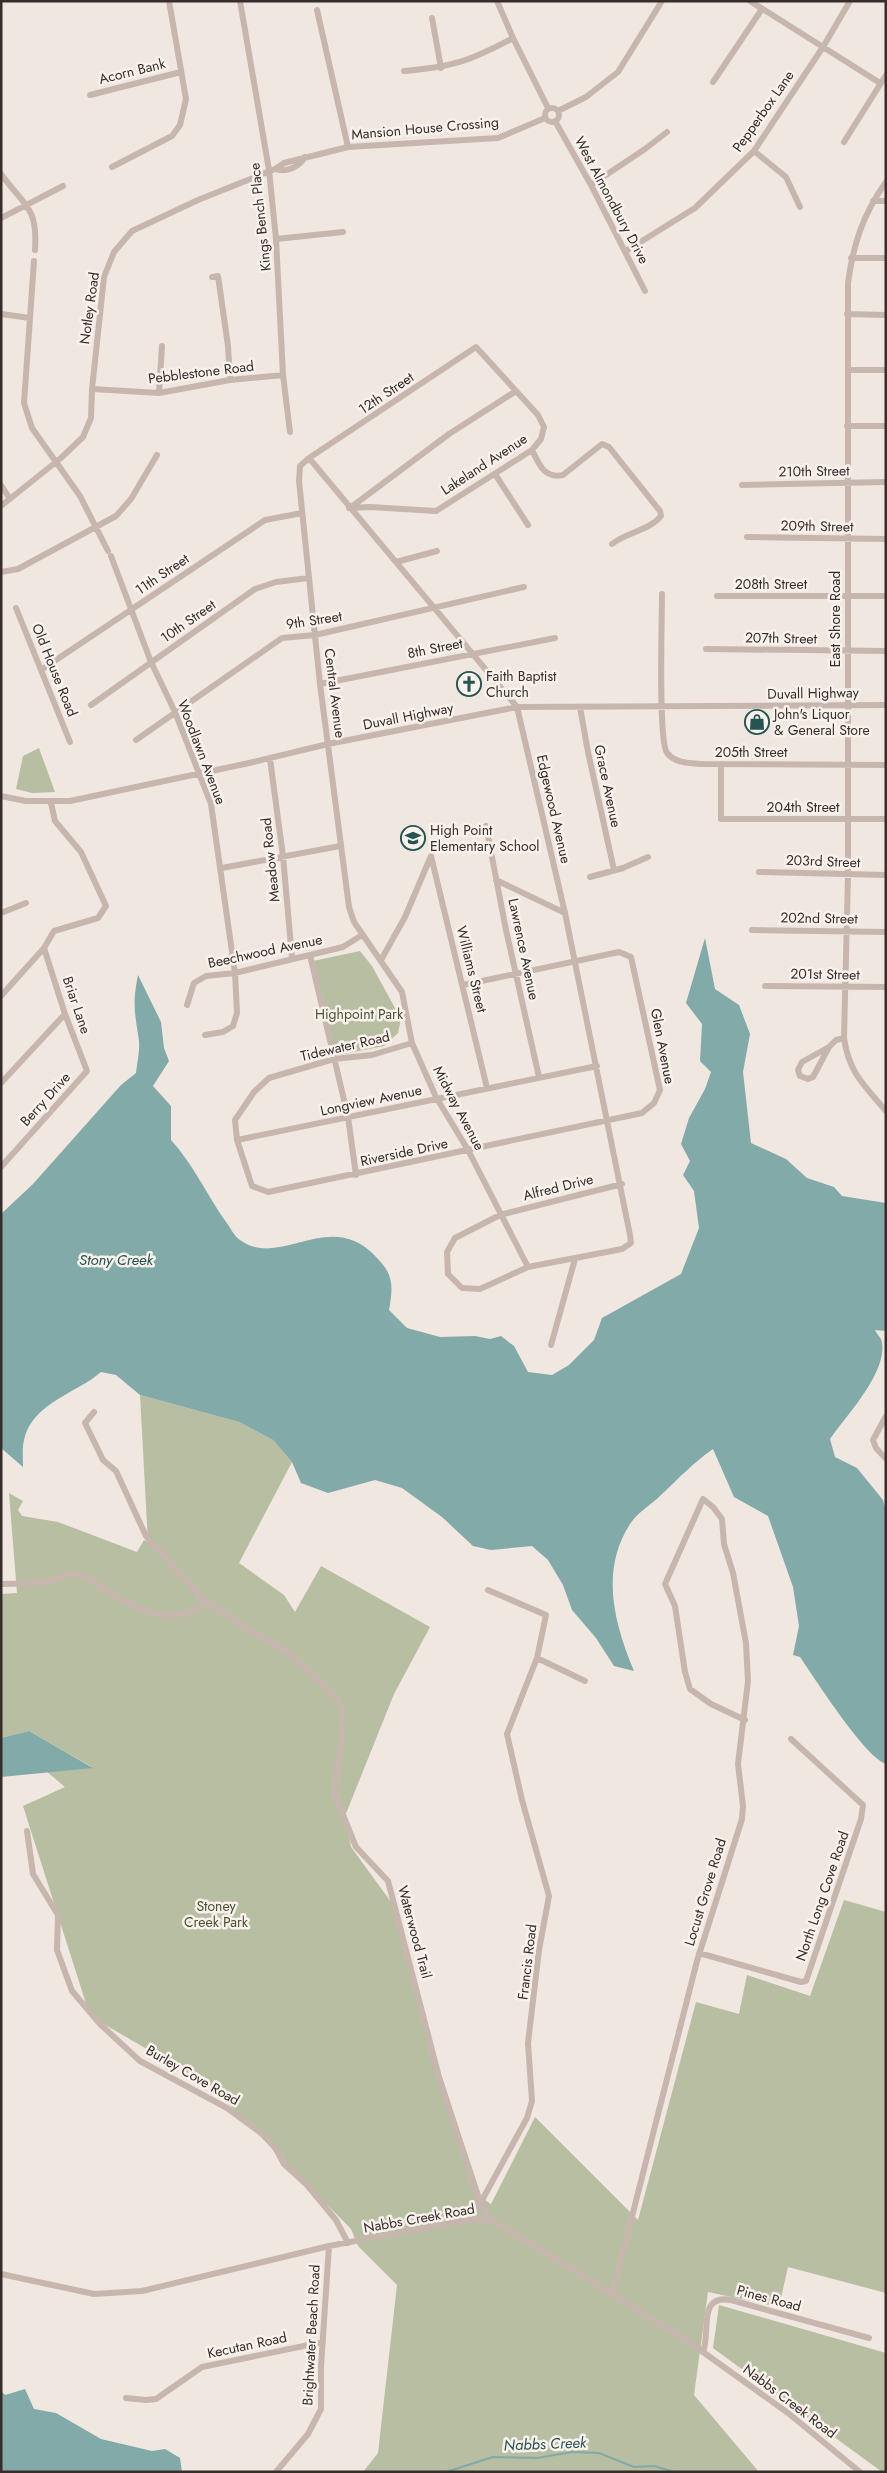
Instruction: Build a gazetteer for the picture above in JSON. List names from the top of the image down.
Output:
{
  "streets": {
    "street": [
      "Acorn Bank",
      "Pepperbox Lane",
      "Mansion House Crossing",
      "West Almondbury Drive",
      "Kings Bench Place",
      "Notley Road",
      "Pebblestone Road",
      "12th Street",
      "Lakeland Avenue",
      "210th Street",
      "209th Street",
      "11th Street",
      "208th Street",
      "East Shore Road",
      "9th Street",
      "10th Street",
      "207th Street",
      "8th Street",
      "Old House Road",
      "Central Avenue",
      "Duvall Highway",
      "Woodlawn Avenue",
      "205th Street",
      "Grace Avenue",
      "204th Street",
      "Edgewood Avenue",
      "Meadow Road",
      "203rd Street",
      "202nd Street",
      "Lawrence Avenue",
      "Beechwood Avenue",
      "Williams Street",
      "201st Street",
      "Briar Lane",
      "Tidewater Road",
      "Glen Avenue",
      "Berry Drive",
      "Longview Avenue",
      "Midway Avenue",
      "Riverside Drive",
      "Alfred Drive",
      "Locust Grove Road",
      "North Long Cove Road",
      "Waterwood Trail",
      "Francis Road",
      "Burley Cove Road",
      "Nabbs Creek Road",
      "Pines Road",
      "Brightwater Beach Road",
      "Kecutan Road"
    ]
  },
  "crossings": [
    ["Pepperbox Lane", "West Almondbury Drive"],
    ["Mansion House Crossing", "West Almondbury Drive"],
    ["Mansion House Crossing", "Kings Bench Place"],
    ["Mansion House Crossing", "Notley Road"],
    ["Kings Bench Place", "Notley Road"],
    ["Kings Bench Place", "Pebblestone Road"],
    ["Notley Road", "Pebblestone Road"],
    ["Notley Road", "Woodlawn Avenue"],
    ["12th Street", "Lakeland Avenue"],
    ["12th Street", "Central Avenue"],
    ["12th Street", "Edgewood Avenue"],
    ["Lakeland Avenue", "Edgewood Avenue"],
    ["210th Street", "East Shore Road"],
    ["209th Street", "East Shore Road"],
    ["11th Street", "Old House Road"],
    ["11th Street", "Central Avenue"],
    ["11th Street", "Woodlawn Avenue"],
    ["208th Street", "East Shore Road"],
    ["East Shore Road", "207th Street"],
    ["East Shore Road", "Duvall Highway"],
    ["East Shore Road", "205th Street"],
    ["East Shore Road", "204th Street"],
    ["East Shore Road", "203rd Street"],
    ["East Shore Road", "202nd Street"],
    ["East Shore Road", "201st Street"],
    ["9th Street", "Central Avenue"],
    ["9th Street", "Woodlawn Avenue"],
    ["9th Street", "Edgewood Avenue"],
    ["10th Street", "Central Avenue"],
    ["10th Street", "Woodlawn Avenue"],
    ["8th Street", "Central Avenue"],
    ["8th Street", "Edgewood Avenue"],
    ["Central Avenue", "Duvall Highway"],
    ["Central Avenue", "Edgewood Avenue"],
    ["Central Avenue", "Beechwood Avenue"],
    ["Central Avenue", "Midway Avenue"],
    ["Duvall Highway", "Woodlawn Avenue"],
    ["Duvall Highway", "205th Street"],
    ["Duvall Highway", "Grace Avenue"],
    ["Duvall Highway", "Edgewood Avenue"],
    ["Duvall Highway", "Meadow Road"],
    ["Woodlawn Avenue", "Beechwood Avenue"],
    ["205th Street", "204th Street"],
    ["Edgewood Avenue", "Glen Avenue"],
    ["Edgewood Avenue", "Longview Avenue"],
    ["Edgewood Avenue", "Riverside Drive"],
    ["Edgewood Avenue", "Alfred Drive"],
    ["Meadow Road", "Beechwood Avenue"],
    ["Lawrence Avenue", "Longview Avenue"],
    ["Beechwood Avenue", "Midway Avenue"],
    ["Williams Street", "Longview Avenue"],
    ["Williams Street", "Midway Avenue"],
    ["Briar Lane", "Berry Drive"],
    ["Tidewater Road", "Longview Avenue"],
    ["Tidewater Road", "Midway Avenue"],
    ["Tidewater Road", "Riverside Drive"],
    ["Glen Avenue", "Riverside Drive"],
    ["Longview Avenue", "Midway Avenue"],
    ["Longview Avenue", "Riverside Drive"],
    ["Midway Avenue", "Riverside Drive"],
    ["Midway Avenue", "Alfred Drive"],
    ["Locust Grove Road", "North Long Cove Road"],
    ["Locust Grove Road", "Nabbs Creek Road"],
    ["Waterwood Trail", "Francis Road"],
    ["Burley Cove Road", "Nabbs Creek Road"],
    ["Nabbs Creek Road", "Pines Road"],
    ["Nabbs Creek Road", "Brightwater Beach Road"],
    ["Brightwater Beach Road", "Kecutan Road"]
  ],
  "water": ["Stony Creek", "Nabbs Creek"],
  "parks": ["Highpoint Park", "Stoney Creek Park"],
  "places": {
    "church": ["Faith Baptist Church"],
    "shop": ["John's Liquor & General Store"],
    "school or university": ["High Point Elementary School"]
  }
}
